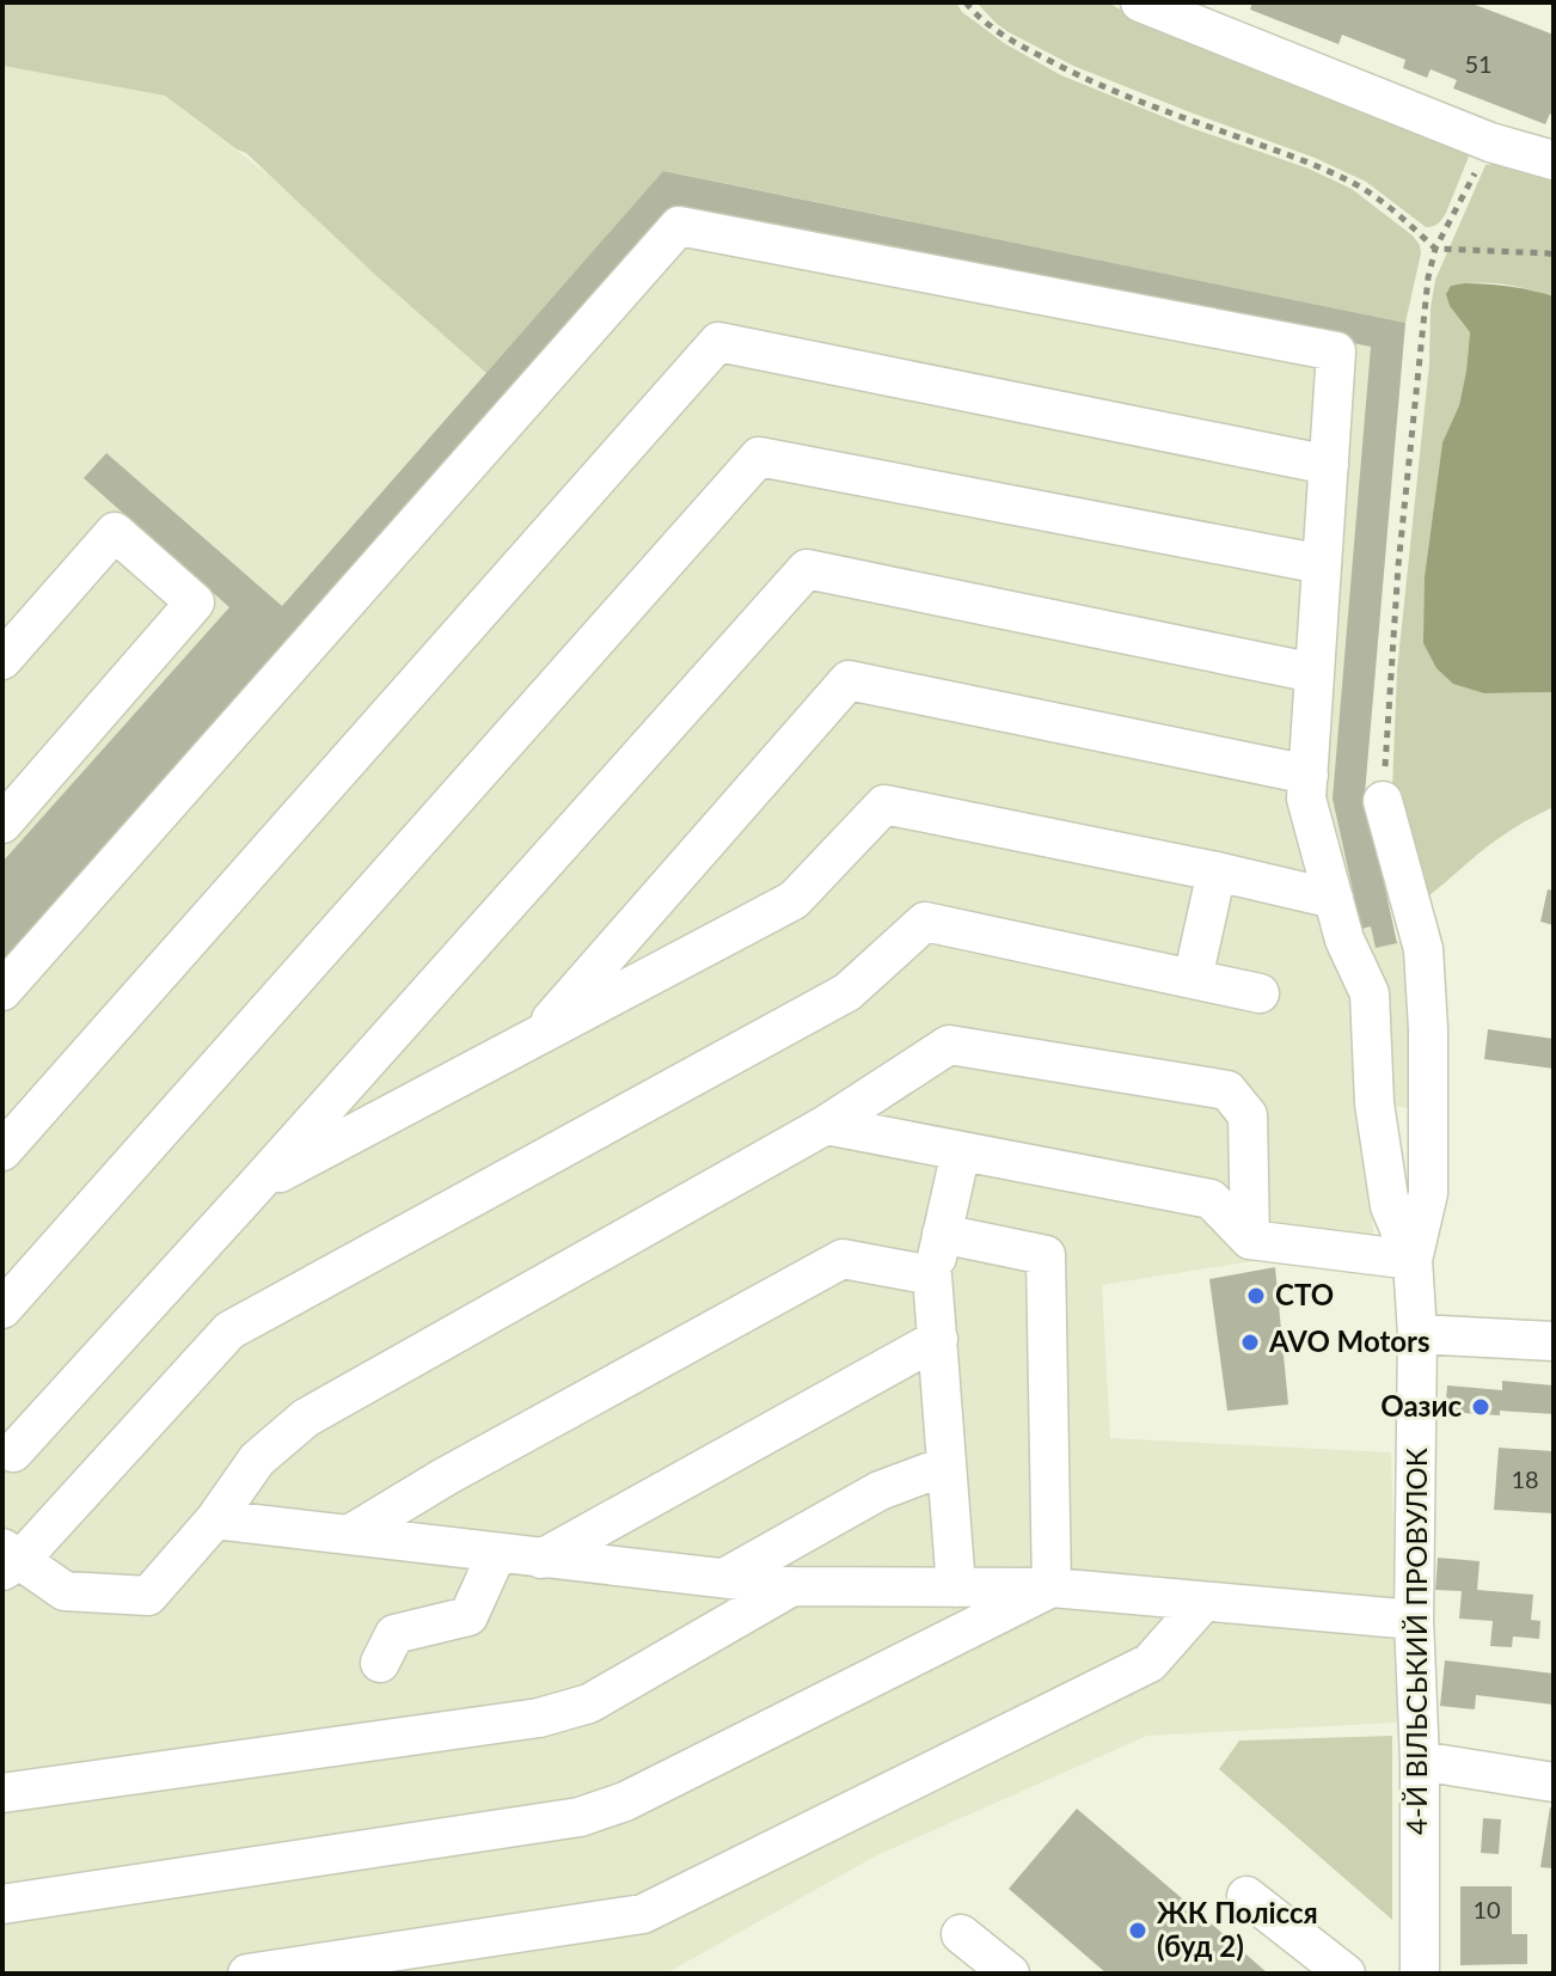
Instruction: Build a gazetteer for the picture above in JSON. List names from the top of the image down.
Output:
{
  "streets": {
    "street": ["4-Й ВІЛЬСЬКИЙ ПРОВУЛОК"]
  },
  "places": [
    "СТО",
    "AVO Motors",
    "Оазис",
    "ЖК Полісся (буд 2)"
  ],
  "house_numbers": ["51", "18", "10"]
}
